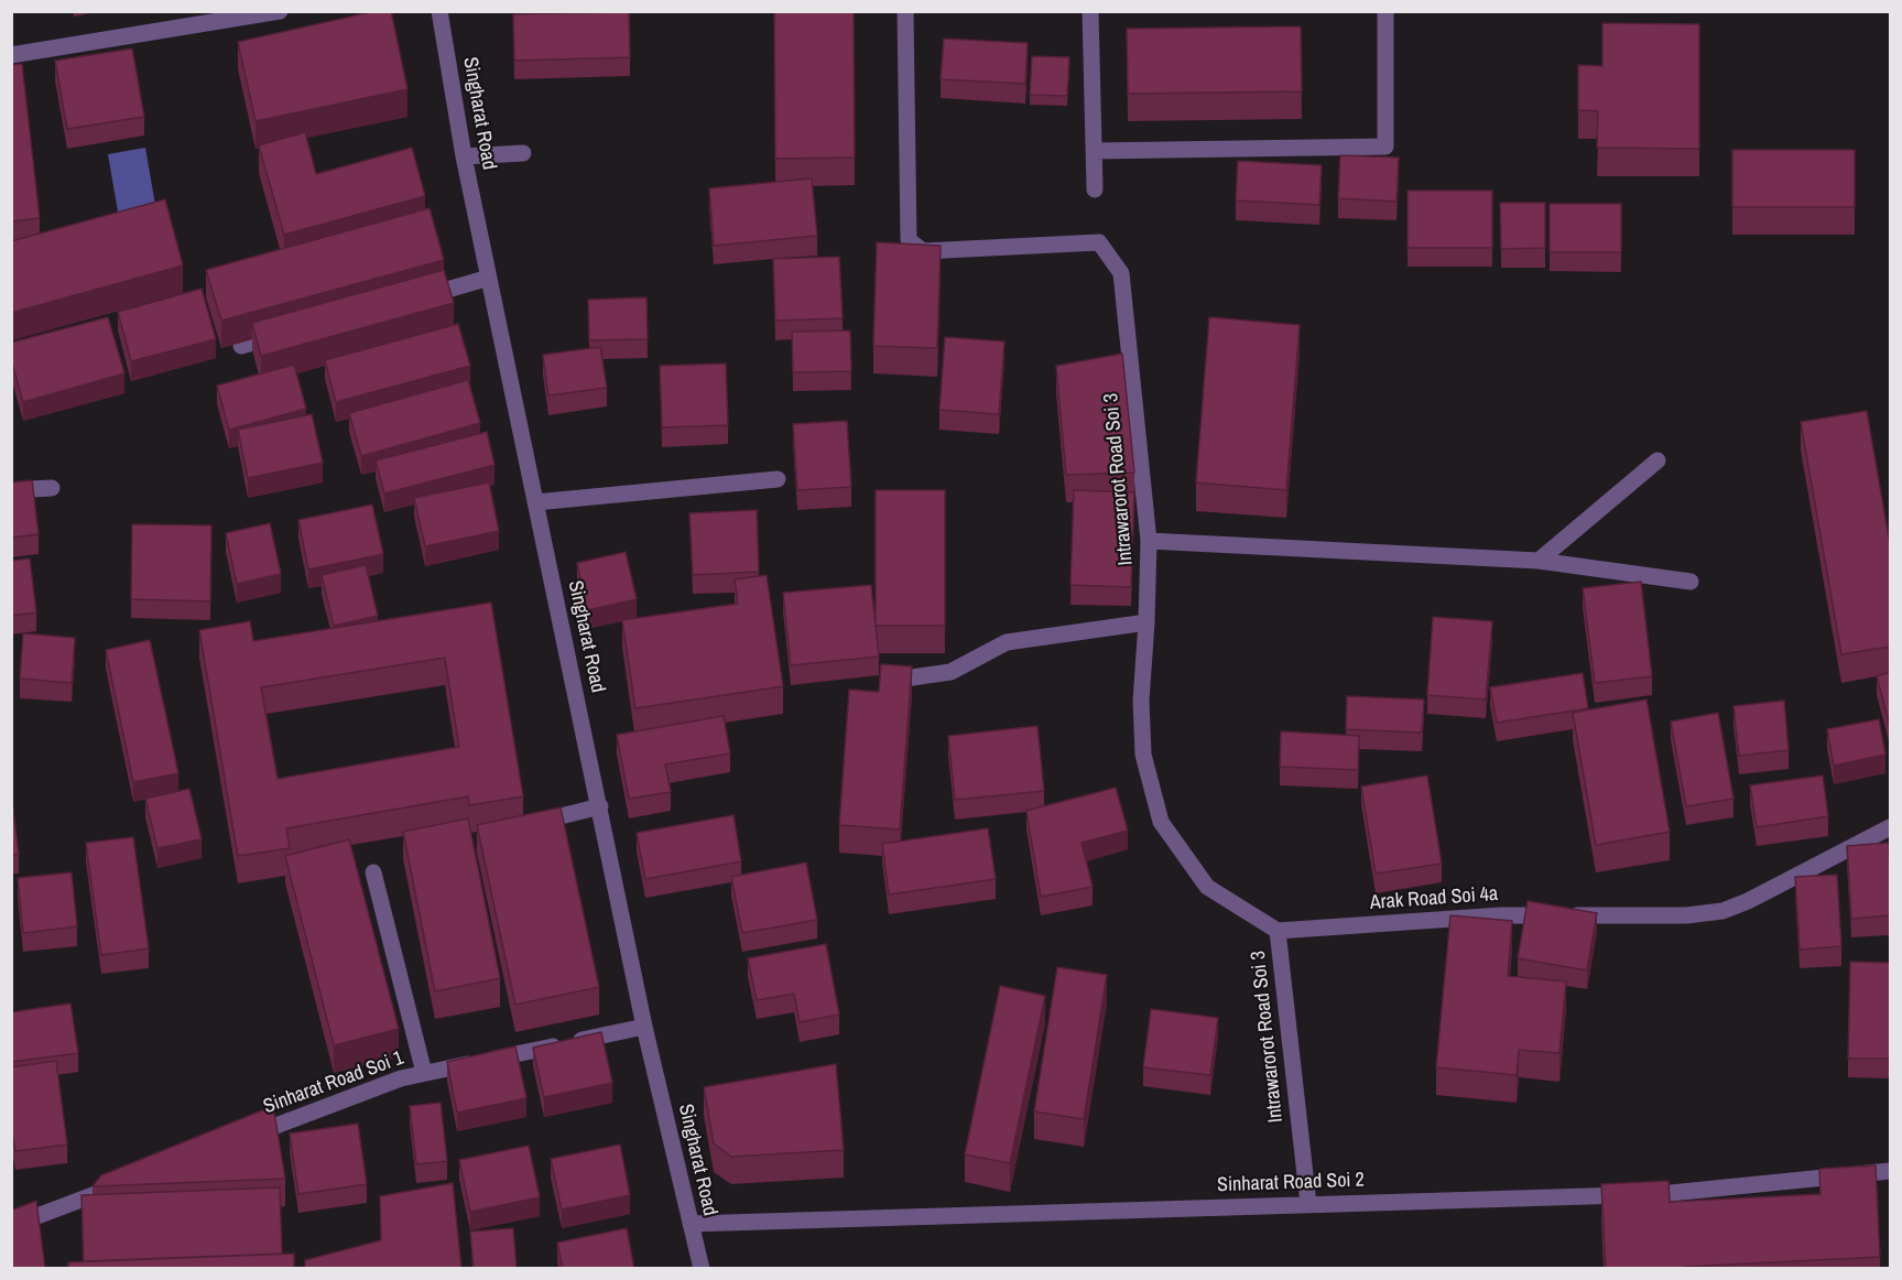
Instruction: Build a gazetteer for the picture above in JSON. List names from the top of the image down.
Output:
{
  "streets": {
    "street": [
      "Singharat Road",
      "Intrawarorot Road Soi 3",
      "Arak Road Soi 4a",
      "Sinharat Road Soi 1",
      "Sinharat Road Soi 2"
    ]
  },
  "crossings": [
    ["Singharat Road", "Sinharat Road Soi 1"],
    ["Singharat Road", "Sinharat Road Soi 2"],
    ["Intrawarorot Road Soi 3", "Arak Road Soi 4a"],
    ["Intrawarorot Road Soi 3", "Sinharat Road Soi 2"]
  ]
}
